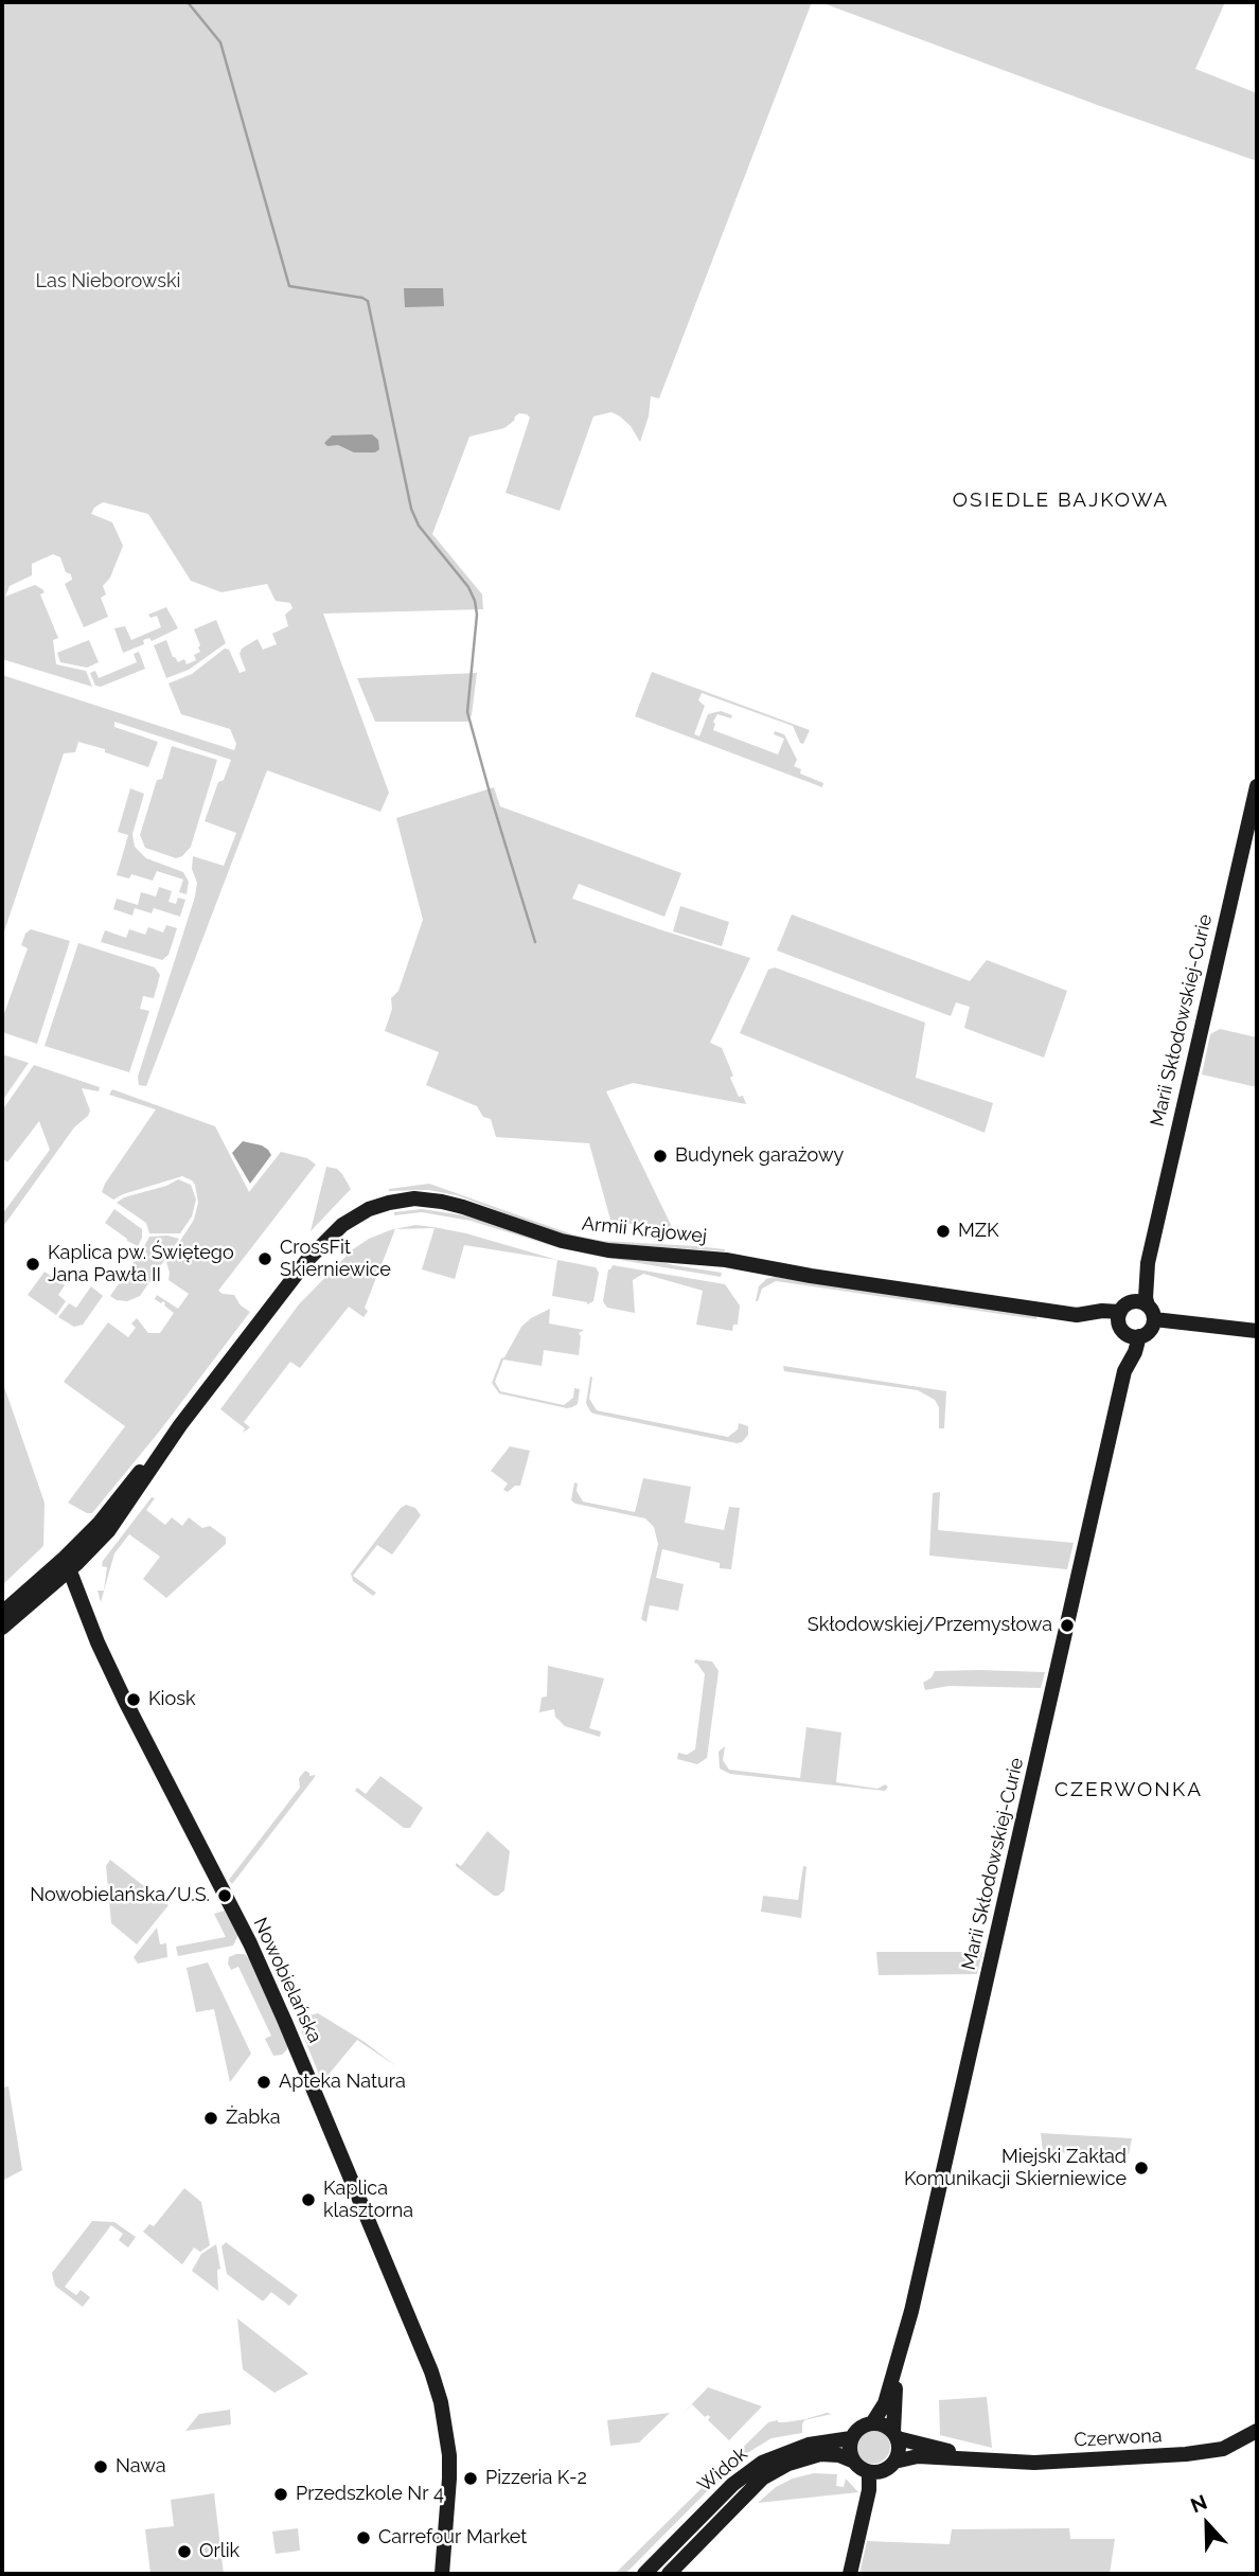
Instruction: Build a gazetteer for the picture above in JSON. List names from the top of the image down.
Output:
{
  "streets": {
    "street": [
      "Marii Skłodowskiej-Curie",
      "Armii Krajowej",
      "Nowobielańska",
      "Czerwona",
      "Widok"
    ]
  },
  "crossings": [
    ["Marii Skłodowskiej-Curie", "Armii Krajowej"],
    ["Marii Skłodowskiej-Curie", "Czerwona"],
    ["Marii Skłodowskiej-Curie", "Widok"],
    ["Armii Krajowej", "Nowobielańska"],
    ["Czerwona", "Widok"]
  ],
  "districts": ["OSIEDLE BAJKOWA", "CZERWONKA"],
  "parks": ["Las Nieborowski"],
  "places": [
    "Budynek garażowy",
    "MZK",
    "CrossFit Skierniewice",
    "Kaplica pw. Świętego Jana Pawła II",
    "Skłodowskiej/Przemysłowa",
    "Kiosk",
    "Nowobielańska/U.S.",
    "Apteka Natura",
    "Żabka",
    "Miejski Zakład Komunikacji Skierniewice",
    "Kaplica klasztorna",
    "Nawa",
    "Pizzeria K-2",
    "Przedszkole Nr 4",
    "Carrefour Market",
    "Orlik"
  ],
  "north": "top"
}
